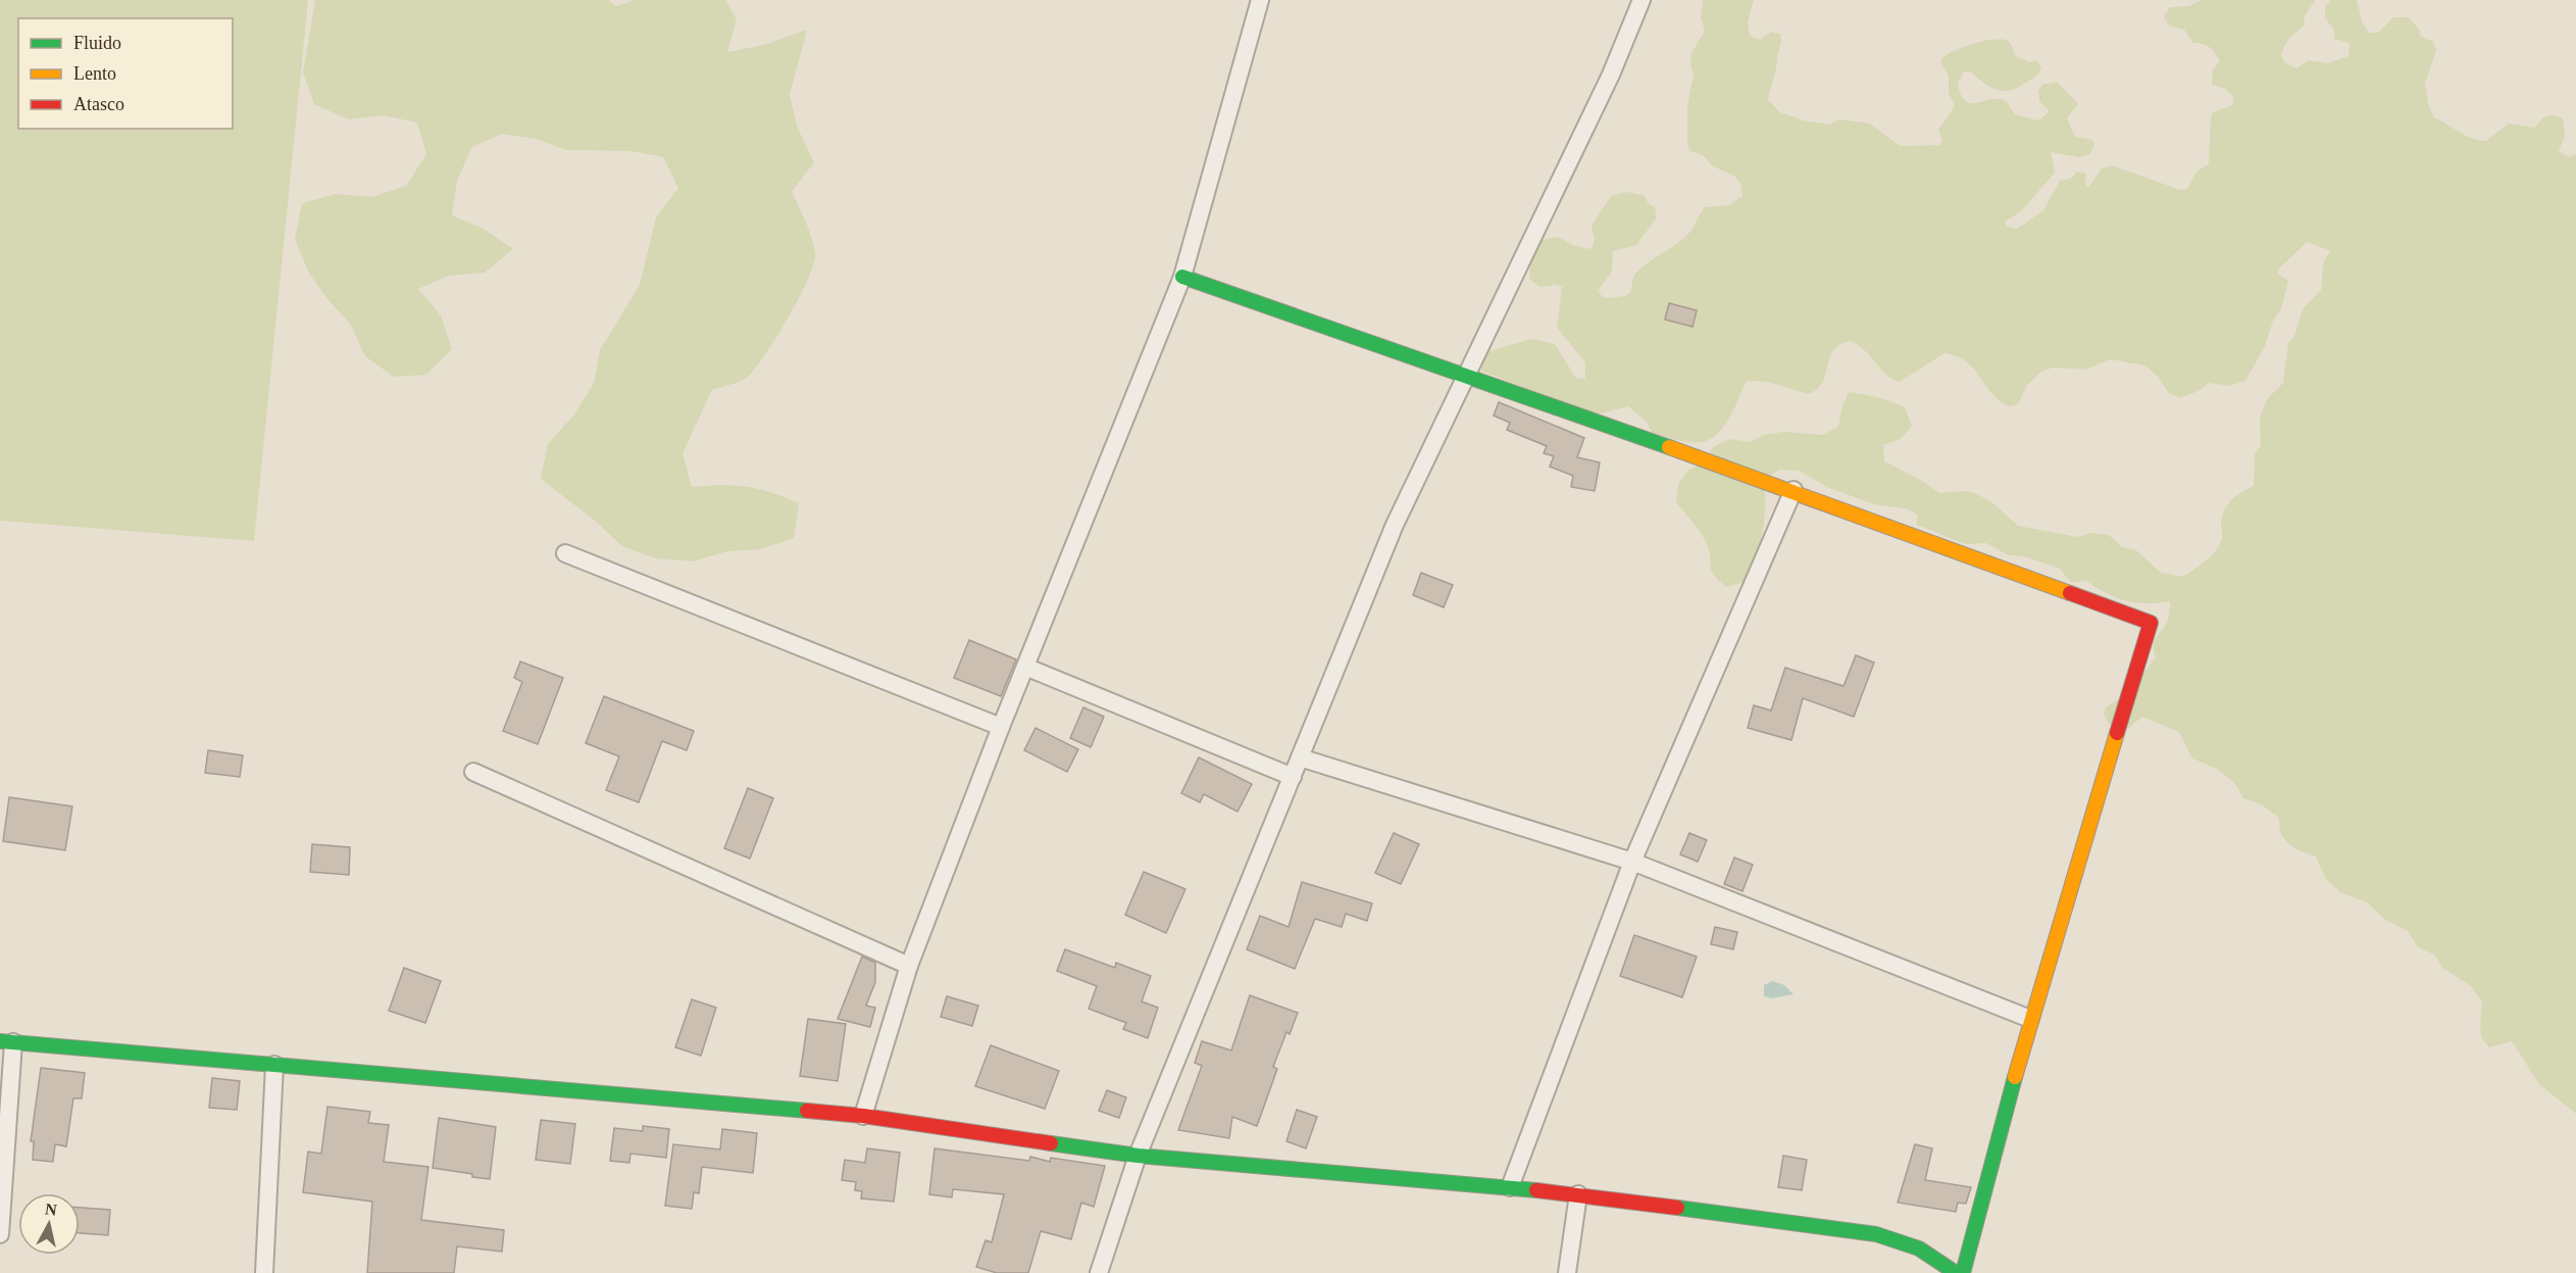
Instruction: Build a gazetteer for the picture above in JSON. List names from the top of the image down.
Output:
{
  "legend": ["Fluido", "Lento", "Atasco"],
  "north": "top"
}
